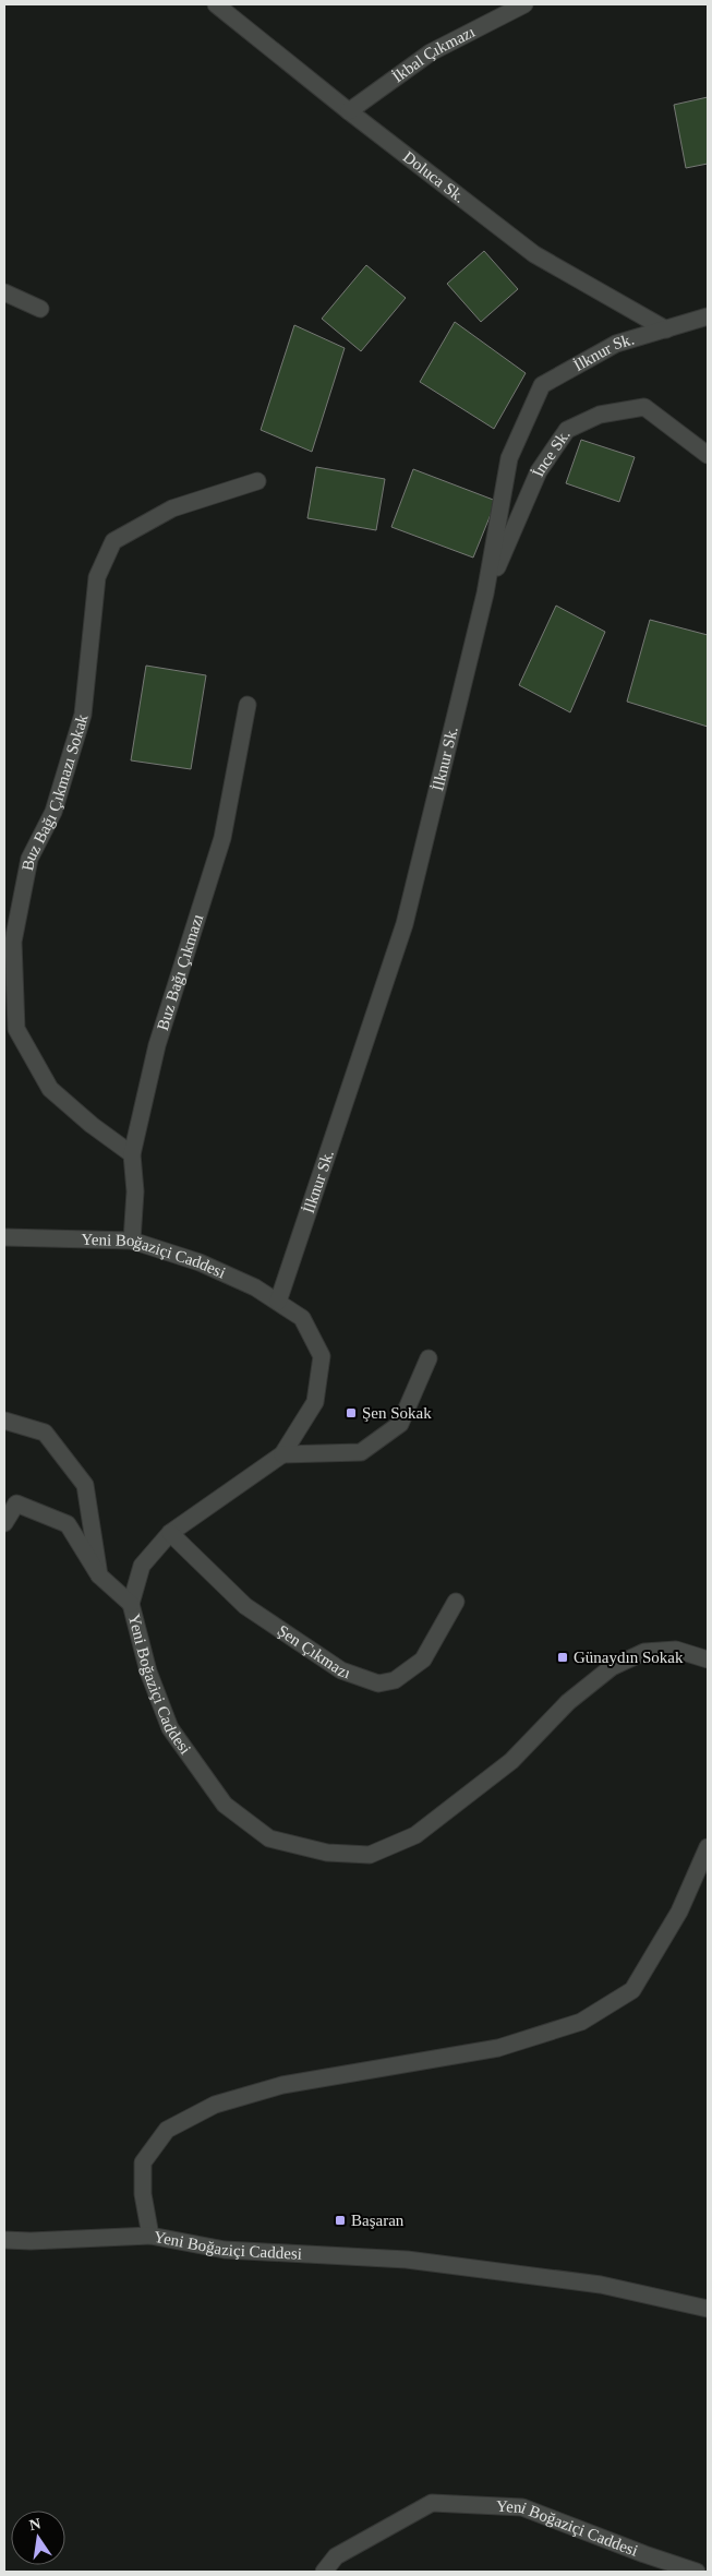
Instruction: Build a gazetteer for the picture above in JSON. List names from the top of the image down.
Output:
{
  "streets": {
    "street": [
      "İkbal Çıkmazı",
      "Doluca Sk.",
      "İlknur Sk.",
      "İnce Sk.",
      "Buz Bağı Çıkmazı Sokak",
      "Buz Bağı Çıkmazı",
      "Yeni Boğaziçi Caddesi",
      "Şen Çıkmazı"
    ]
  },
  "crossings": [
    ["İkbal Çıkmazı", "Doluca Sk."],
    ["Doluca Sk.", "İlknur Sk."],
    ["İlknur Sk.", "İnce Sk."],
    ["İlknur Sk.", "Yeni Boğaziçi Caddesi"],
    ["Buz Bağı Çıkmazı Sokak", "Buz Bağı Çıkmazı"],
    ["Buz Bağı Çıkmazı", "Yeni Boğaziçi Caddesi"],
    ["Yeni Boğaziçi Caddesi", "Şen Çıkmazı"]
  ],
  "places": {
    "transit": ["Şen Sokak", "Günaydın Sokak", "Başaran"]
  },
  "north": "top"
}
